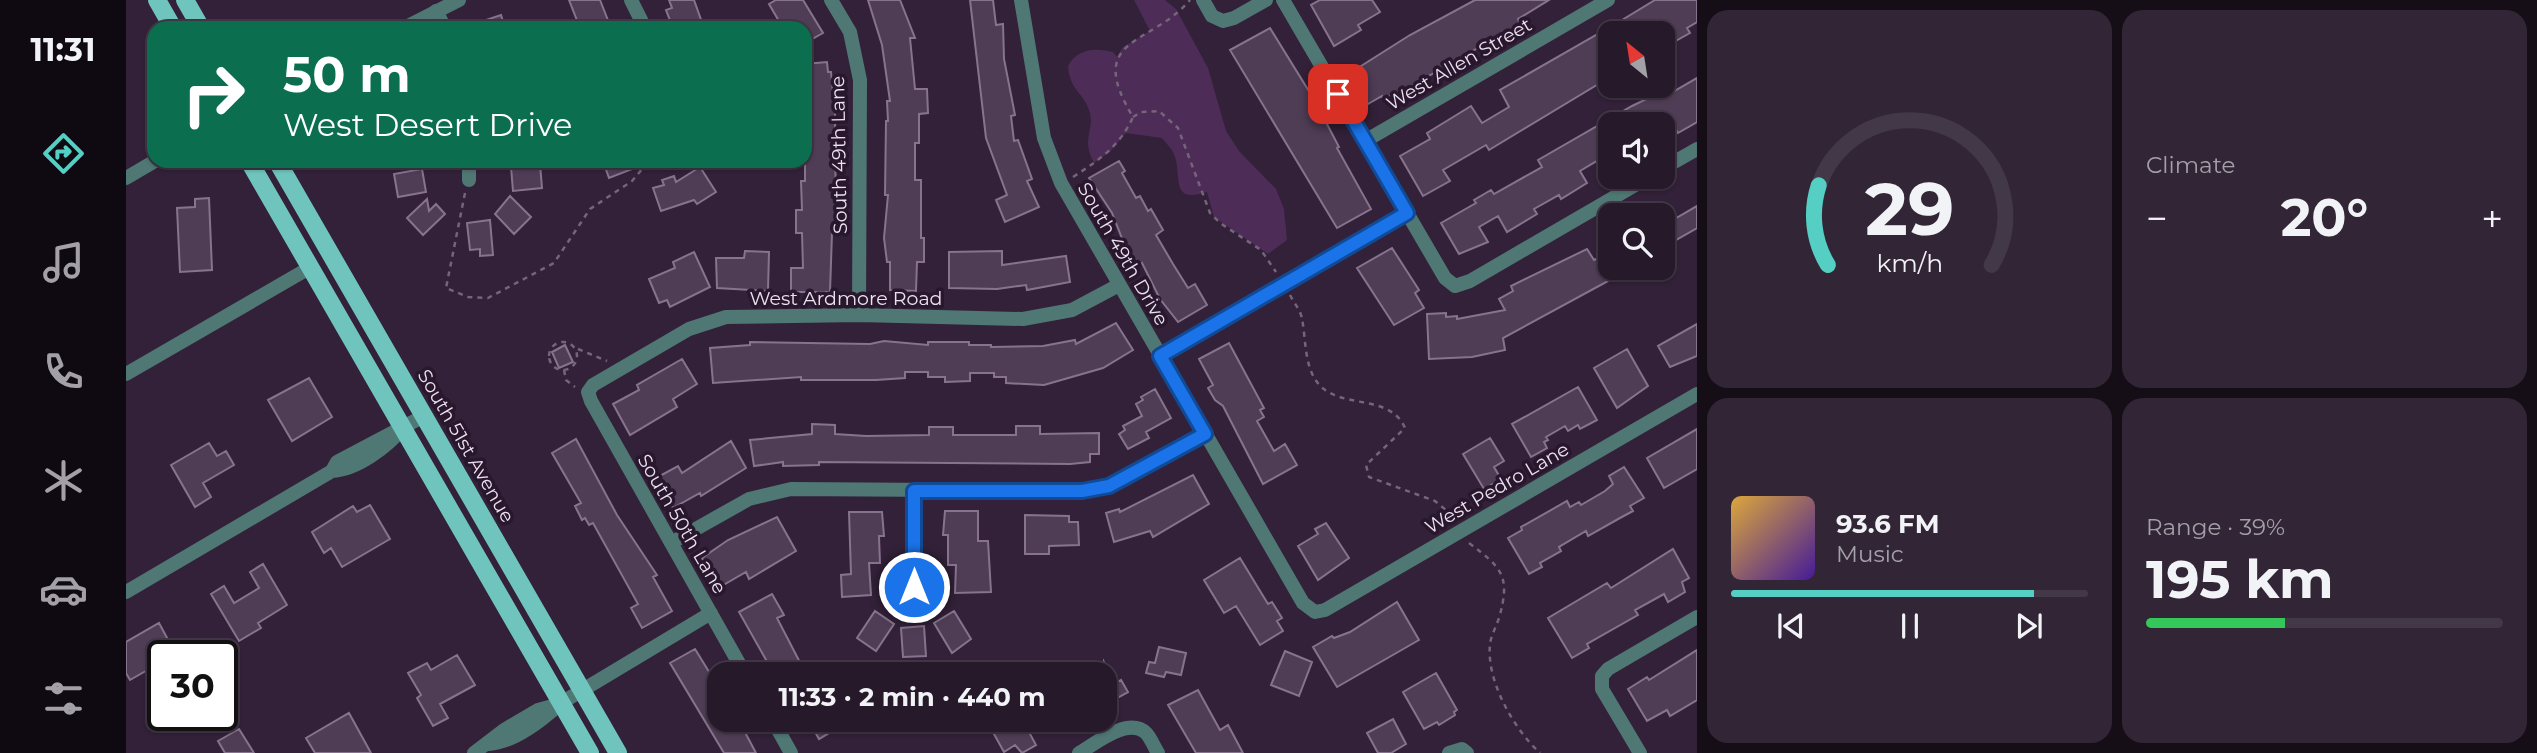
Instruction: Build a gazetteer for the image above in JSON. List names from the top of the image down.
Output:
{
  "streets": {
    "main road": ["South 51st Avenue"],
    "street": [
      "West Allen Street",
      "South 49th Lane",
      "South 49th Drive",
      "West Ardmore Road",
      "West Pedro Lane",
      "South 50th Lane"
    ]
  },
  "crossings": [
    ["South 49th Lane", "West Ardmore Road"],
    ["South 49th Drive", "West Ardmore Road"],
    ["South 49th Drive", "West Pedro Lane"],
    ["West Ardmore Road", "South 50th Lane"]
  ],
  "north": "top left",
  "page": {
    "tabs": "11:31",
    "tile": [
      "Climate",
      ["Range · 39%", "195 km"]
    ],
    "turn": ["50 m", "West Desert Drive"],
    "heat": ["−", "20°", "+"],
    "song": ["93.6 FM", "Music"],
    "limit": "30",
    "trip": "11:33 · 2 min · 440 m",
    "gauge": ["29", "km/h"]
  }
}
